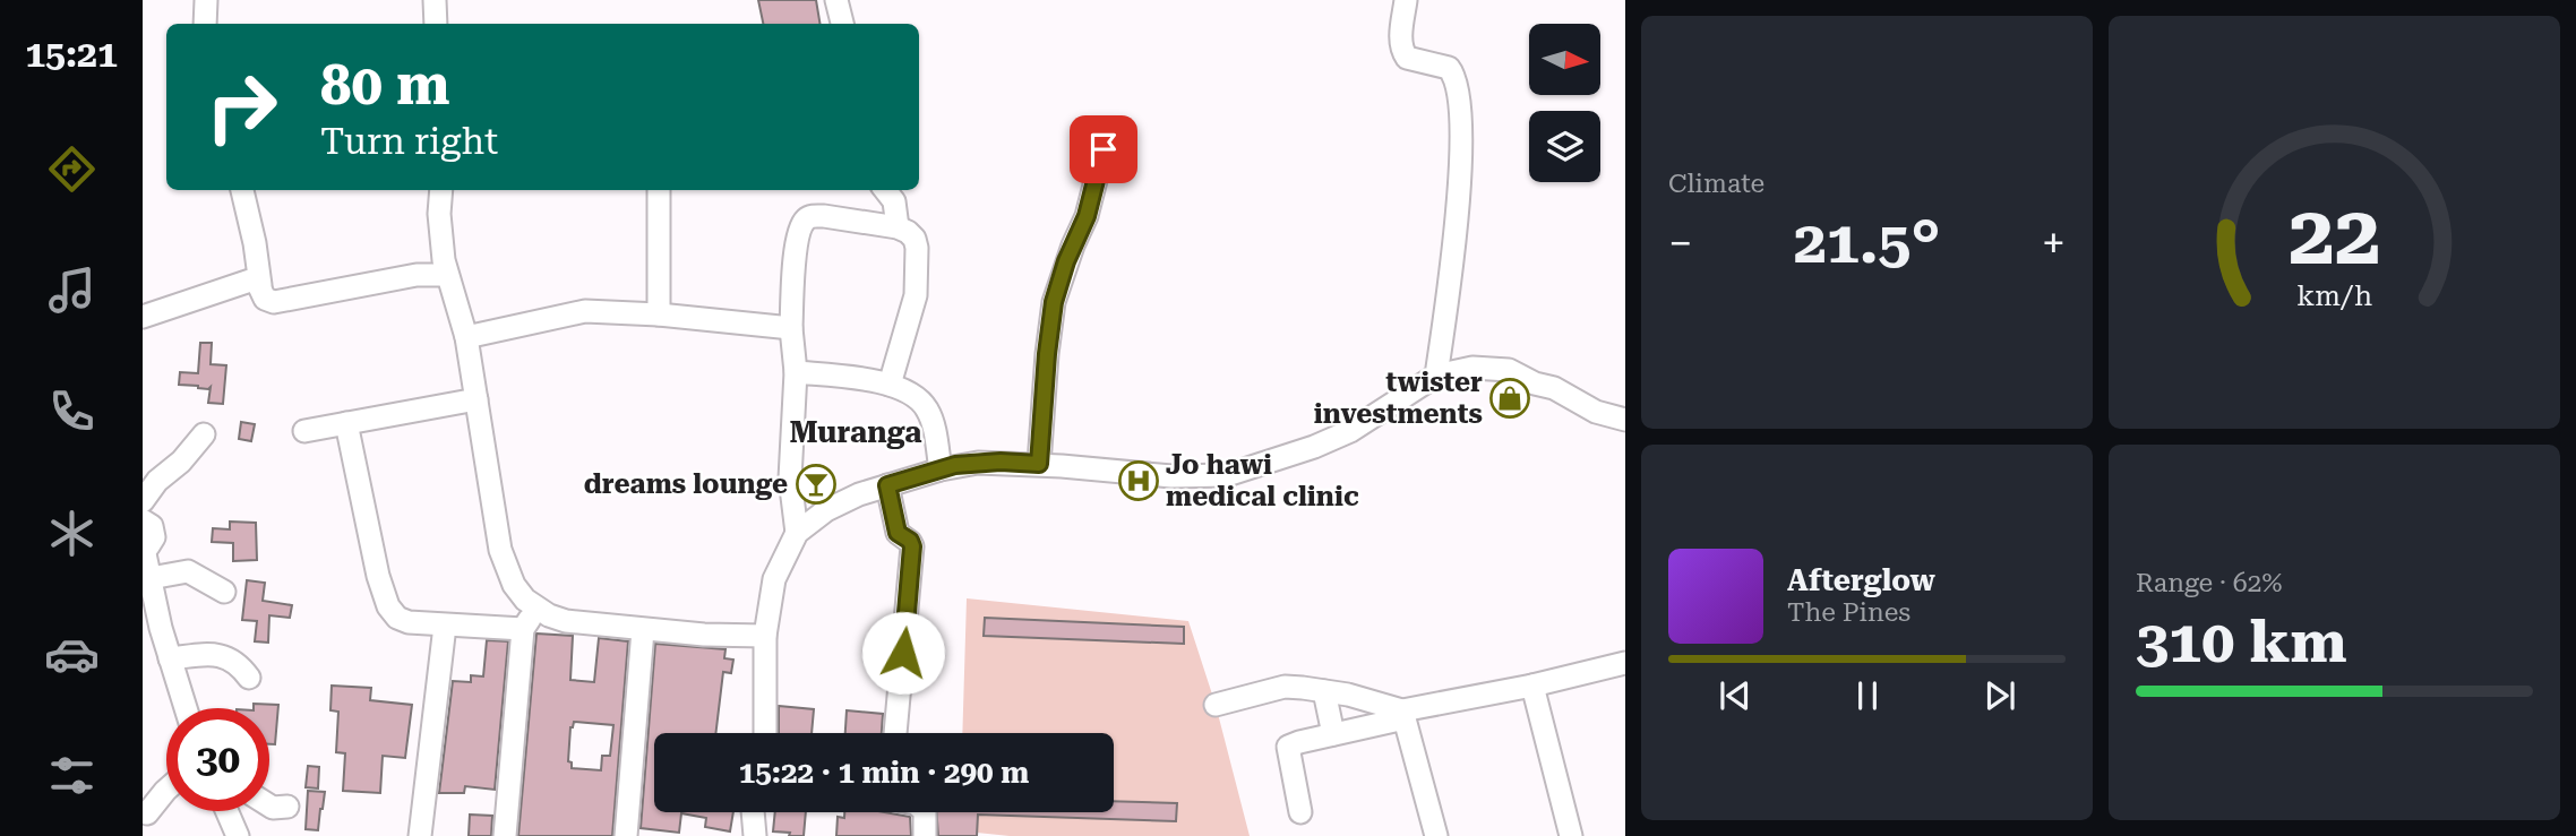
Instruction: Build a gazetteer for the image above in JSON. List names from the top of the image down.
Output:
{
  "districts": ["Muranga"],
  "places": {
    "shop": ["twister investments"],
    "hospital": ["Jo hawi medical clinic"],
    "bar": ["dreams lounge"]
  },
  "north": "right",
  "page": {
    "tabs": "15:21",
    "tile": [
      "Climate",
      ["Range · 62%", "310 km"]
    ],
    "turn": ["80 m", "Turn right"],
    "heat": ["−", "21.5°", "+"],
    "song": ["Afterglow", "The Pines"],
    "limit": "30",
    "trip": "15:22 · 1 min · 290 m",
    "gauge": ["22", "km/h"]
  }
}
